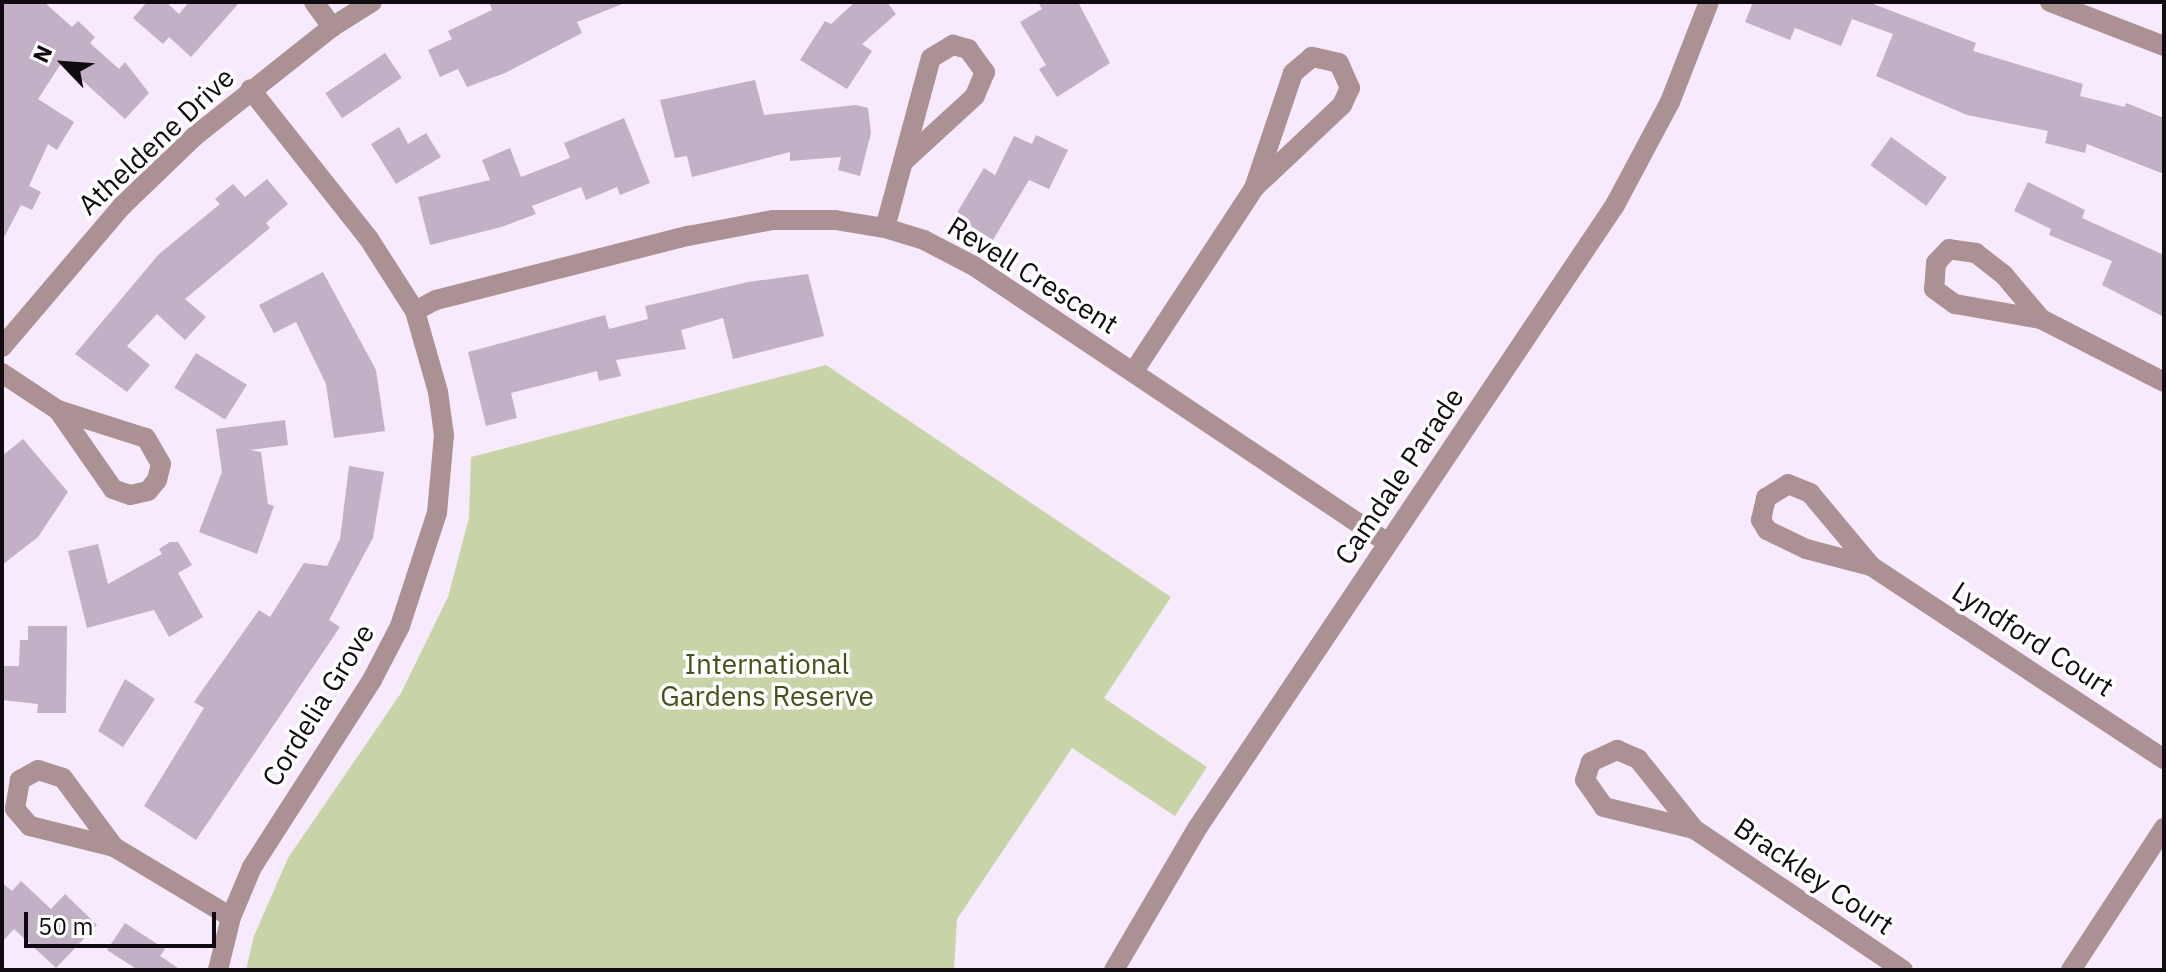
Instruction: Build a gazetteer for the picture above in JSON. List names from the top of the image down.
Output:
{
  "streets": {
    "street": [
      "Atheldene Drive",
      "Revell Crescent",
      "Camdale Parade",
      "Lyndford Court",
      "Cordelia Grove",
      "Brackley Court"
    ]
  },
  "crossings": [
    ["Atheldene Drive", "Cordelia Grove"],
    ["Revell Crescent", "Camdale Parade"],
    ["Revell Crescent", "Cordelia Grove"]
  ],
  "parks": ["International Gardens Reserve"],
  "scale_bar": "50 m",
  "north": "top left"
}
